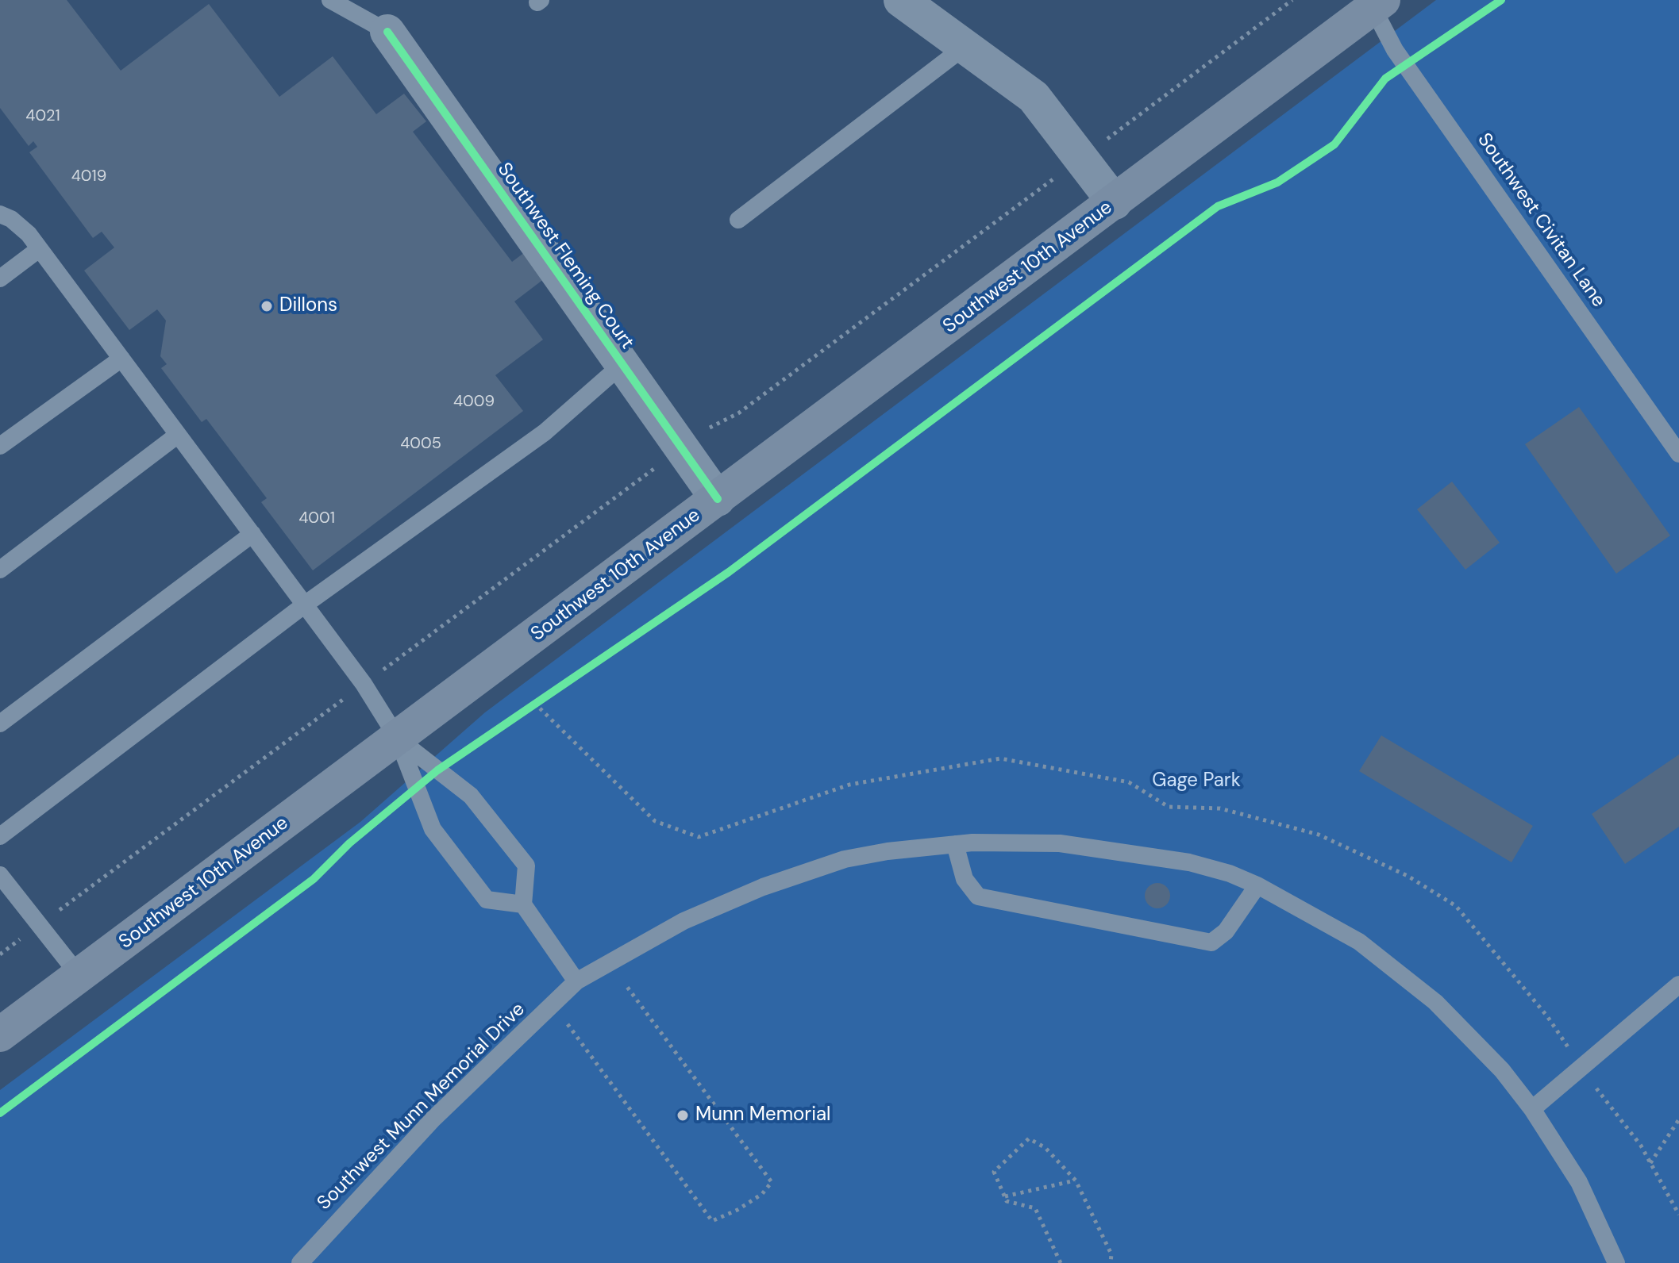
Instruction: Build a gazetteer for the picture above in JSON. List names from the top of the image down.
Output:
{
  "streets": {
    "main road": ["Southwest 10th Avenue"],
    "street": ["Southwest Fleming Court"],
    "lane": ["Southwest Civitan Lane", "Southwest Munn Memorial Drive"]
  },
  "crossings": [
    ["Southwest Civitan Lane", "Southwest 10th Avenue"],
    ["Southwest Fleming Court", "Southwest 10th Avenue"]
  ],
  "parks": ["Gage Park"],
  "places": ["Dillons", "Munn Memorial"],
  "house_numbers": [
    "4021",
    "4019",
    "4009",
    "4005",
    "4001"
  ]
}
